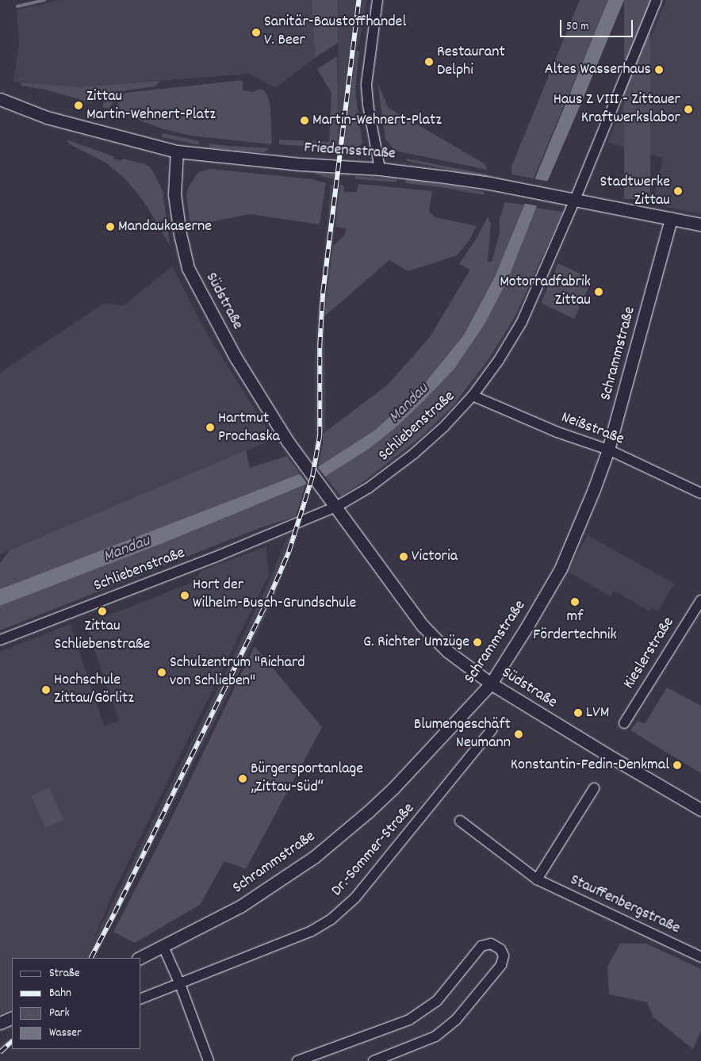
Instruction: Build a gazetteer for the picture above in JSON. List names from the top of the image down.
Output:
{
  "streets": {
    "main road": ["Friedensstraße", "Südstraße", "Schrammstraße"],
    "street": [
      "Schliebenstraße",
      "Neißstraße",
      "Kieslerstraße",
      "Dr.-Sommer-Straße",
      "Stauffenbergstraße"
    ]
  },
  "crossings": [
    ["Friedensstraße", "Südstraße"],
    ["Friedensstraße", "Schrammstraße"],
    ["Friedensstraße", "Schliebenstraße"],
    ["Südstraße", "Schrammstraße"],
    ["Südstraße", "Schliebenstraße"],
    ["Schrammstraße", "Neißstraße"],
    ["Schliebenstraße", "Neißstraße"]
  ],
  "water": ["Mandau"],
  "places": [
    "Sanitär-Baustoffhandel V. Beer",
    "Restaurant Delphi",
    "Altes Wasserhaus",
    "Zittau Martin-Wehnert-Platz",
    "Haus Z VIII - Zittauer Kraftwerkslabor",
    "Martin-Wehnert-Platz",
    "Stadtwerke Zittau",
    "Mandaukaserne",
    "Motorradfabrik Zittau",
    "Hartmut Prochaska",
    "Victoria",
    "Hort der Wilhelm-Busch-Grundschule",
    "mf Fördertechnik",
    "Zittau Schliebenstraße",
    "G. Richter Umzüge",
    "Schulzentrum \"Richard von Schlieben\"",
    "Hochschule Zittau/Görlitz",
    "LVM",
    "Blumengeschäft Neumann",
    "Konstantin-Fedin-Denkmal",
    "Bürgersportanlage „Zittau-Süd“"
  ],
  "legend": [
    "Straße",
    "Bahn",
    "Park",
    "Wasser"
  ],
  "scale_bar": "50 m"
}
